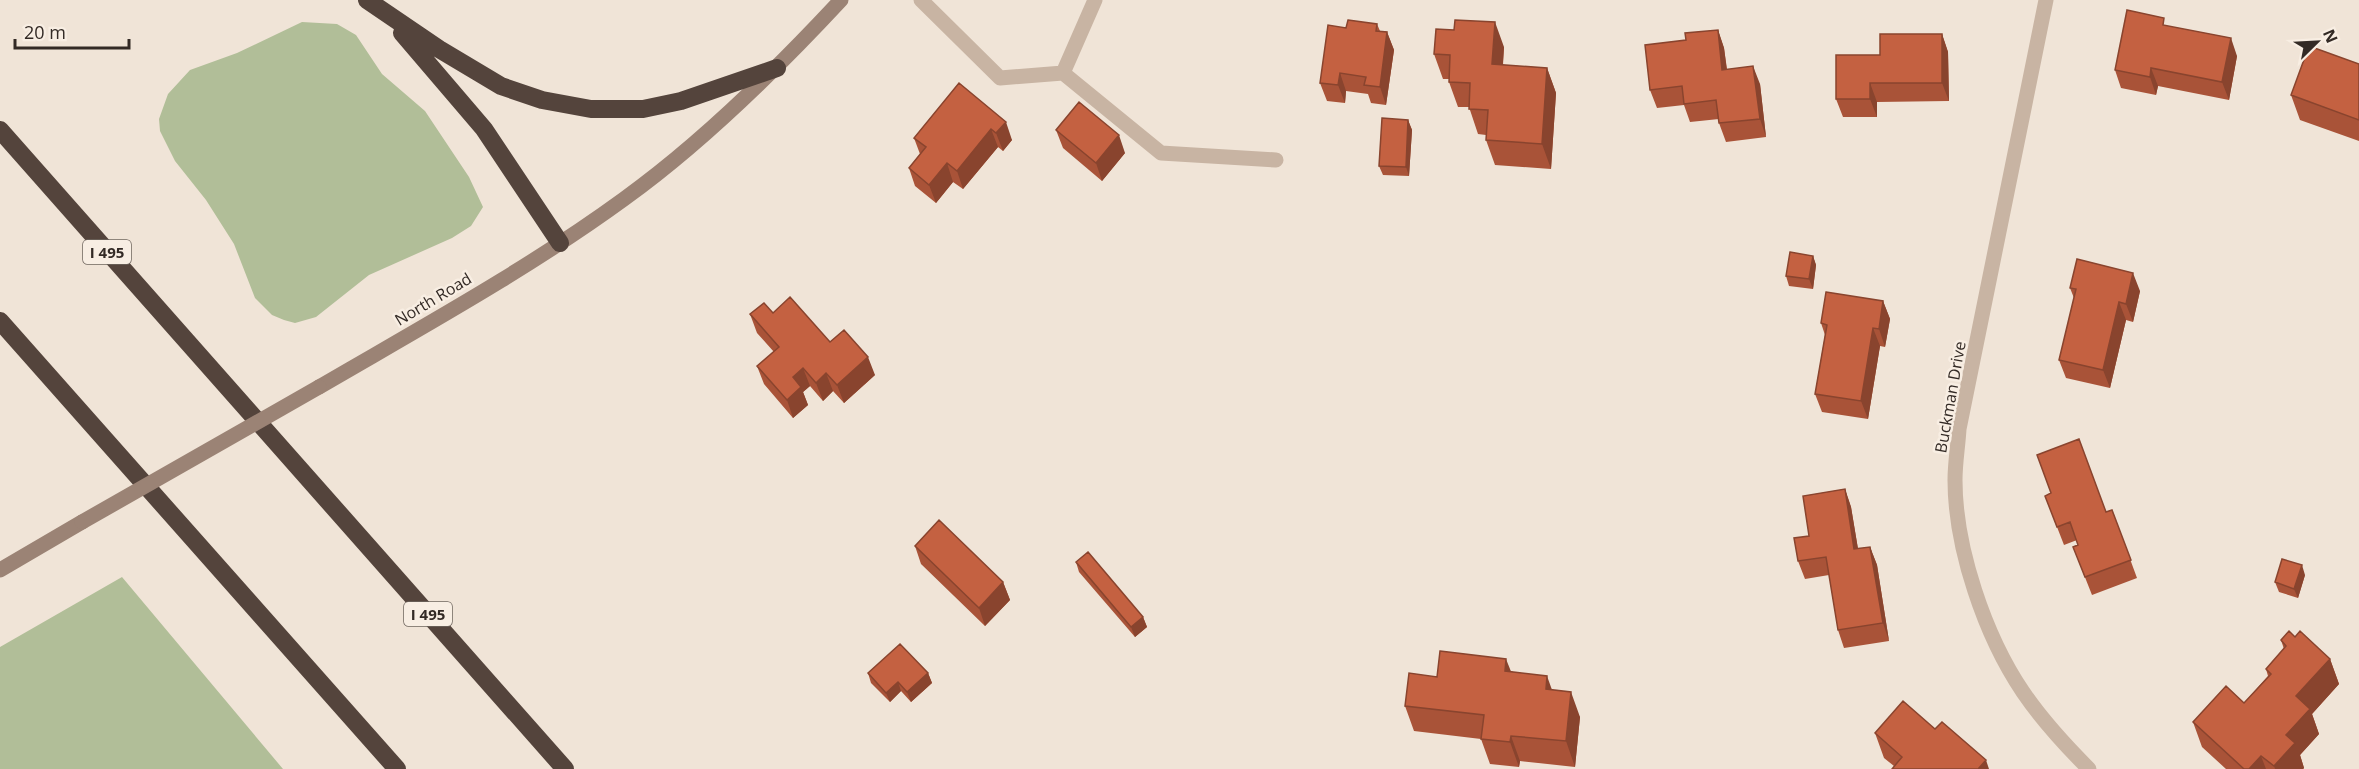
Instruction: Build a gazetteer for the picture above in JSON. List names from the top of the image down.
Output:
{
  "streets": {
    "highway": ["I 495"],
    "main road": ["North Road"],
    "street": ["Buckman Drive"]
  },
  "scale_bar": "20 m",
  "north": "top right"
}
